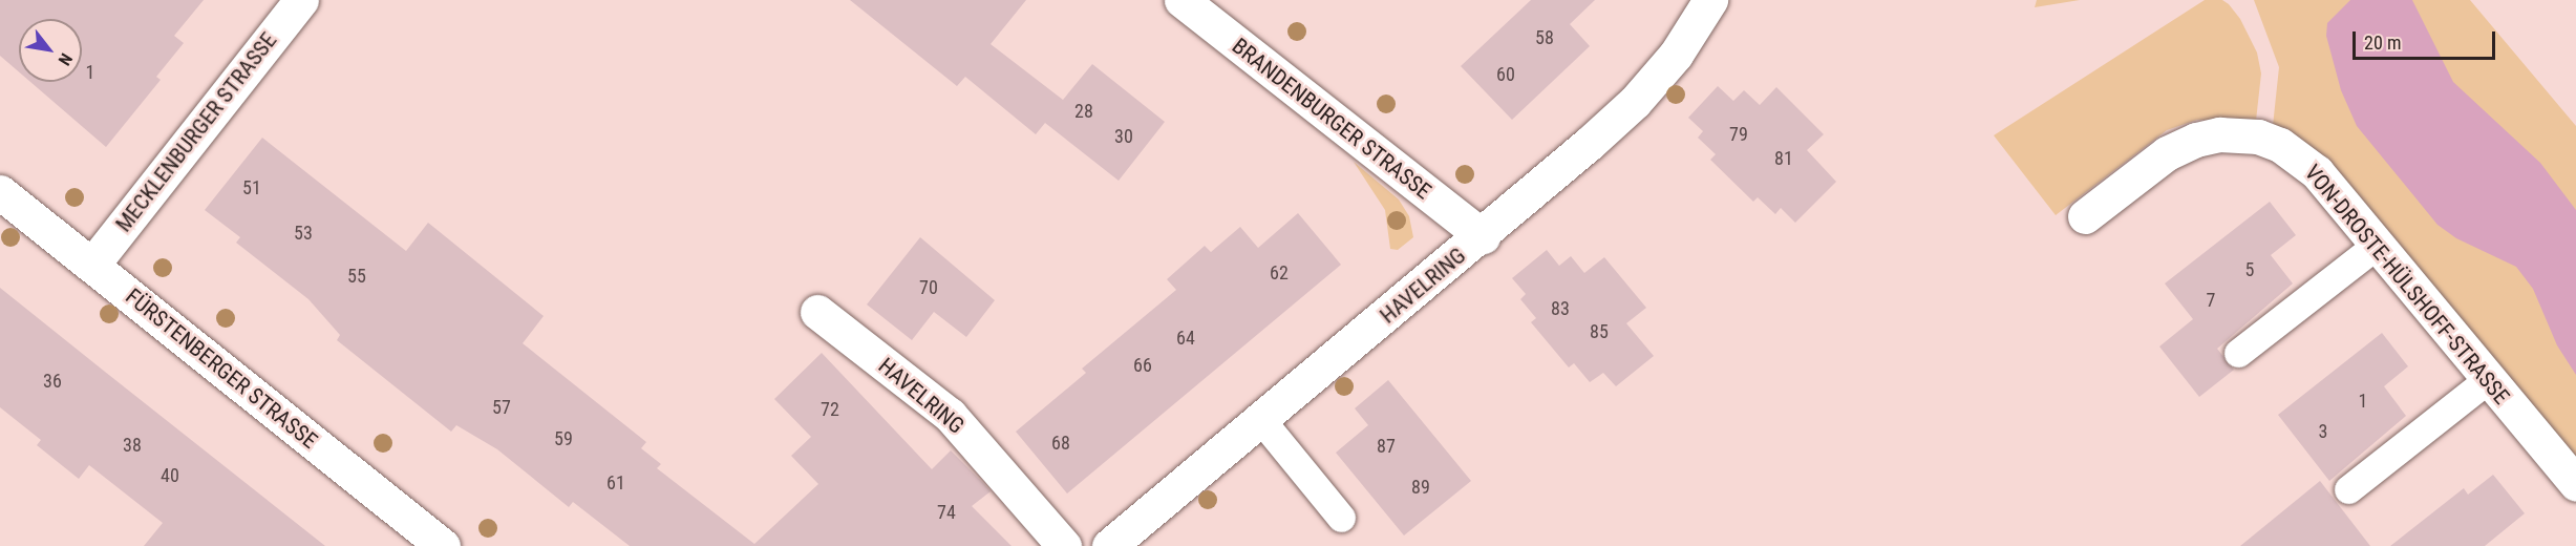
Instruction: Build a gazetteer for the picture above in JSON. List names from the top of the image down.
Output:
{
  "streets": {
    "street": [
      "BRANDENBURGER STRASSE",
      "MECKLENBURGER STRASSE",
      "VON-DROSTE-HÜLSHOFF-STRASSE",
      "HAVELRING",
      "FÜRSTENBERGER STRASSE"
    ]
  },
  "crossings": [
    ["BRANDENBURGER STRASSE", "HAVELRING"],
    ["MECKLENBURGER STRASSE", "FÜRSTENBERGER STRASSE"]
  ],
  "house_numbers": [
    "58",
    "1",
    "60",
    "28",
    "79",
    "30",
    "81",
    "51",
    "53",
    "5",
    "62",
    "55",
    "70",
    "7",
    "83",
    "85",
    "64",
    "66",
    "36",
    "1",
    "57",
    "72",
    "3",
    "59",
    "68",
    "38",
    "87",
    "40",
    "61",
    "89",
    "74"
  ],
  "scale_bar": "20 m",
  "north": "bottom right"
}
